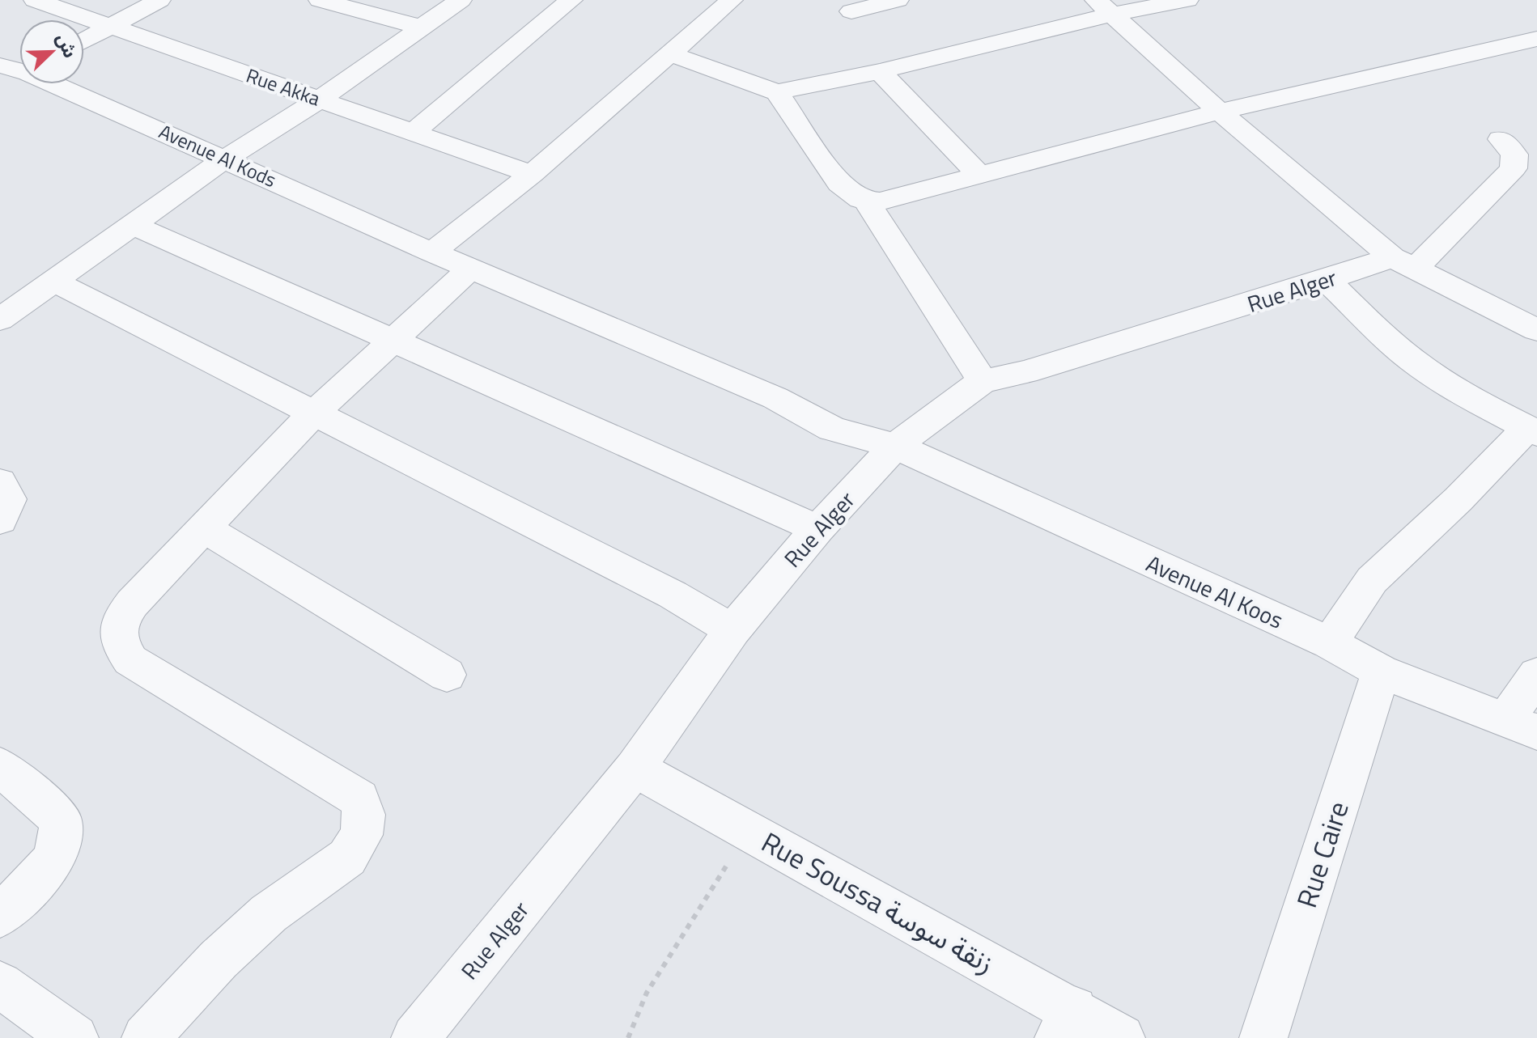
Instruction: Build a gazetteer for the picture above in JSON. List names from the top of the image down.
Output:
{
  "streets": {
    "street": [
      "Rue Akka",
      "Avenue Al Kods",
      "Rue Alger",
      "Avenue Al Koos",
      "Rue Caire",
      "Rue Soussa زنقة سوسة"
    ]
  },
  "crossings": [
    ["Avenue Al Kods", "Avenue Al Koos"],
    ["Rue Alger", "Avenue Al Koos"],
    ["Rue Alger", "Rue Soussa زنقة سوسة"],
    ["Avenue Al Koos", "Rue Caire"]
  ],
  "north": "top right"
}
